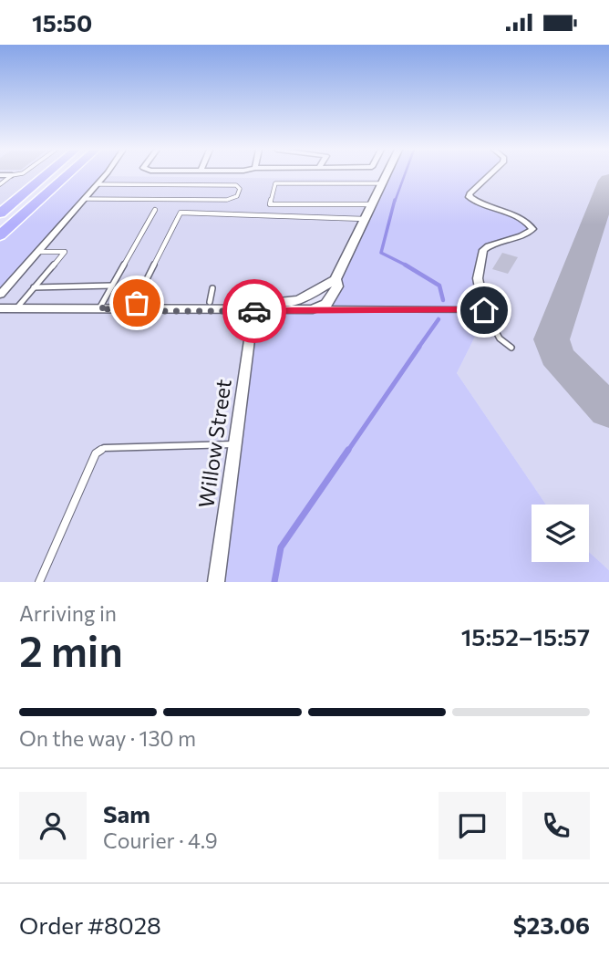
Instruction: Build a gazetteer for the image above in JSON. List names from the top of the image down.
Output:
{
  "streets": {
    "street": ["Willow Street"]
  },
  "page": {
    "status": "15:50",
    "heading": ["2 min", "Arriving in", "15:52–15:57"],
    "panel": [
      "Sam",
      "Courier · 4.9",
      "Order #8028",
      "$23.06"
    ],
    "bar": "On the way · 130 m"
  }
}
